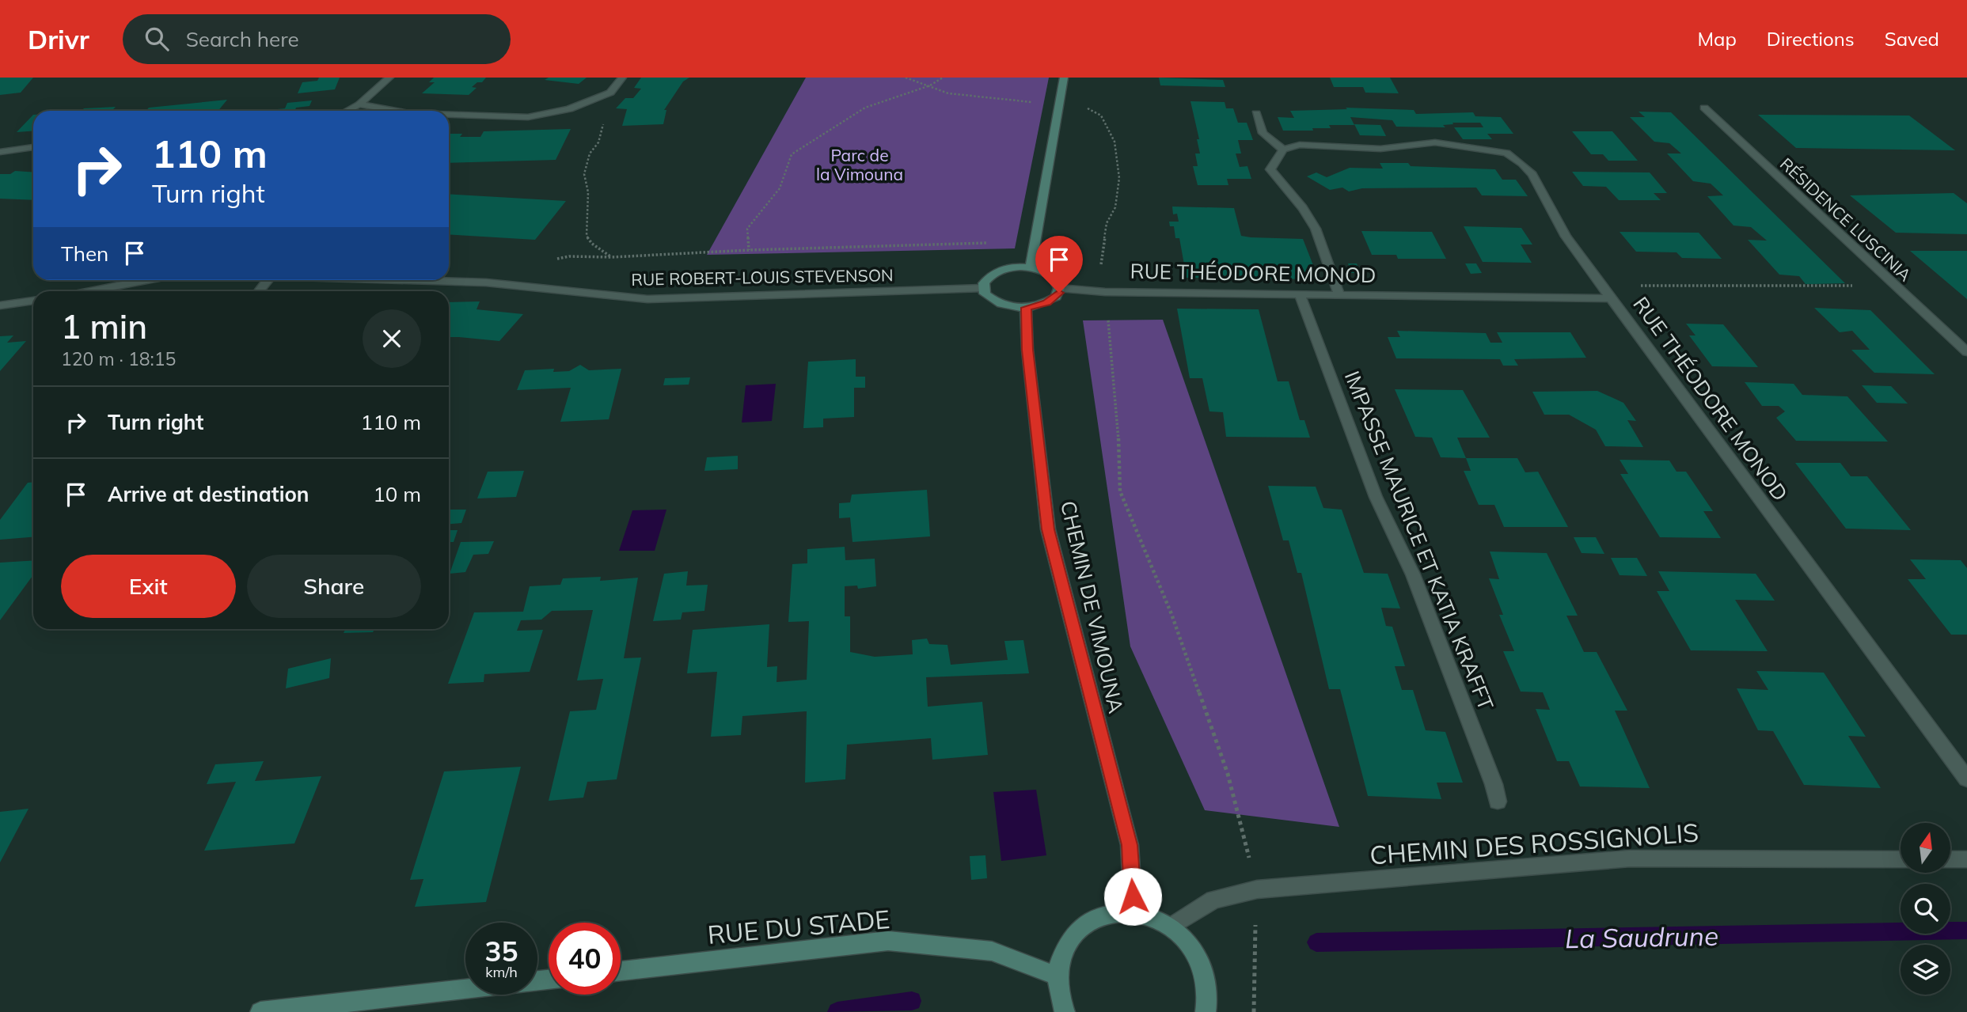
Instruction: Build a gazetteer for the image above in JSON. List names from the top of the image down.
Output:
{
  "streets": {
    "street": [
      "RÉSIDENCE LUSCINIA",
      "RUE THÉODORE MONOD",
      "RUE ROBERT-LOUIS STEVENSON",
      "IMPASSE MAURICE ET KATIA KRAFFT",
      "CHEMIN DE VIMOUNA",
      "CHEMIN DES ROSSIGNOLIS",
      "RUE DU STADE"
    ]
  },
  "crossings": [
    ["RUE THÉODORE MONOD", "IMPASSE MAURICE ET KATIA KRAFFT"]
  ],
  "water": ["La Saudrune"],
  "parks": ["Parc de la Vimouna"],
  "north": "top",
  "page": {
    "header": "Drivr",
    "search": "Search here",
    "nav": ["Map", "Directions", "Saved"],
    "turn": ["110 m", "Turn right"],
    "then": "Then",
    "heading": ["1 min", "120 m · 18:15"],
    "list": [
      {
        "name": "Turn right",
        "value": "110 m"
      },
      {
        "name": "Arrive at destination",
        "value": "10 m"
      }
    ],
    "buttons": ["Exit", "Share"],
    "speed": "35 km/h",
    "limit": "40"
  }
}
